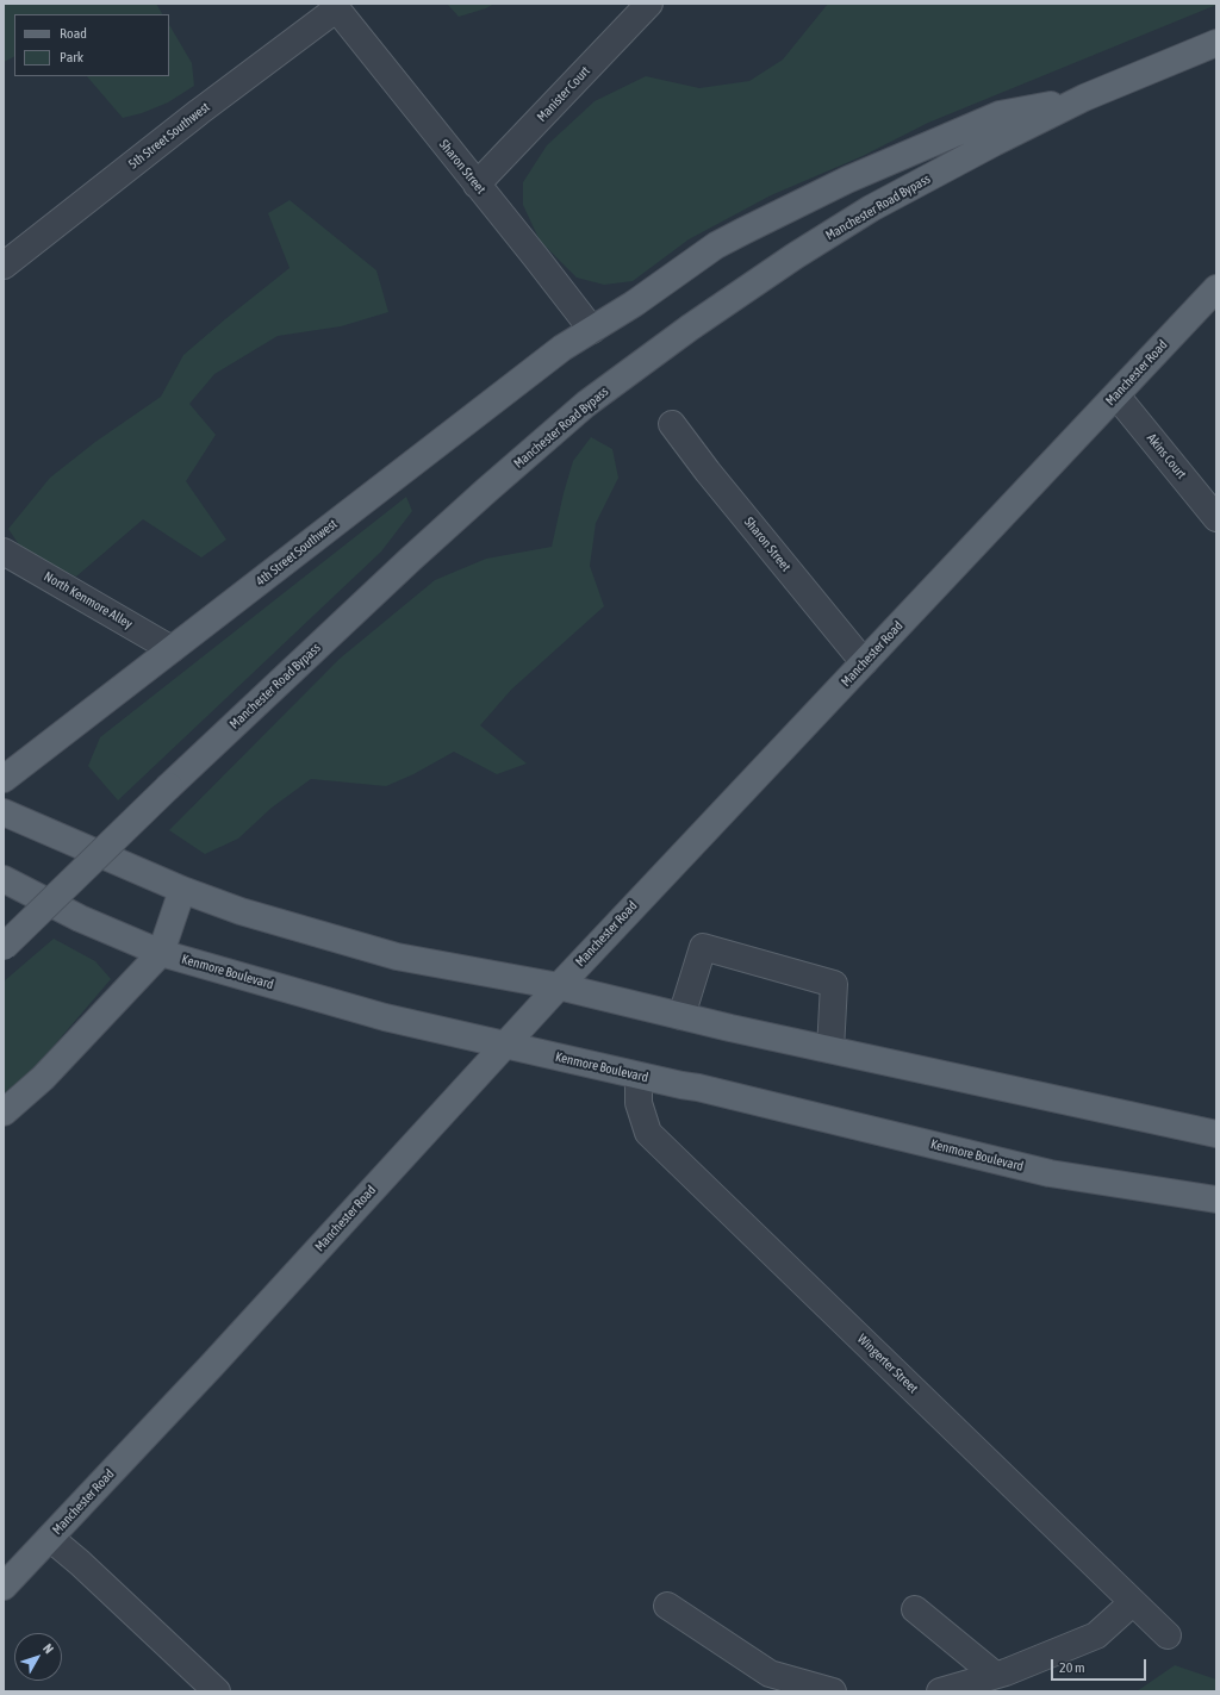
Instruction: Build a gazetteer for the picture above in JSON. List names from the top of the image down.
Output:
{
  "streets": {
    "main road": [
      "Manchester Road Bypass",
      "Manchester Road",
      "4th Street Southwest",
      "Kenmore Boulevard"
    ],
    "street": [
      "Manister Court",
      "5th Street Southwest",
      "Sharon Street",
      "Akins Court",
      "North Kenmore Alley",
      "Wingerter Street"
    ]
  },
  "crossings": [
    ["Manister Court", "Sharon Street"],
    ["5th Street Southwest", "Sharon Street"],
    ["Sharon Street", "Manchester Road"],
    ["Sharon Street", "4th Street Southwest"],
    ["Manchester Road Bypass", "4th Street Southwest"],
    ["Manchester Road", "Akins Court"],
    ["Manchester Road", "Kenmore Boulevard"],
    ["4th Street Southwest", "North Kenmore Alley"],
    ["Kenmore Boulevard", "Wingerter Street"]
  ],
  "legend": ["Road", "Park"],
  "scale_bar": "20 m",
  "north": "top right"
}
